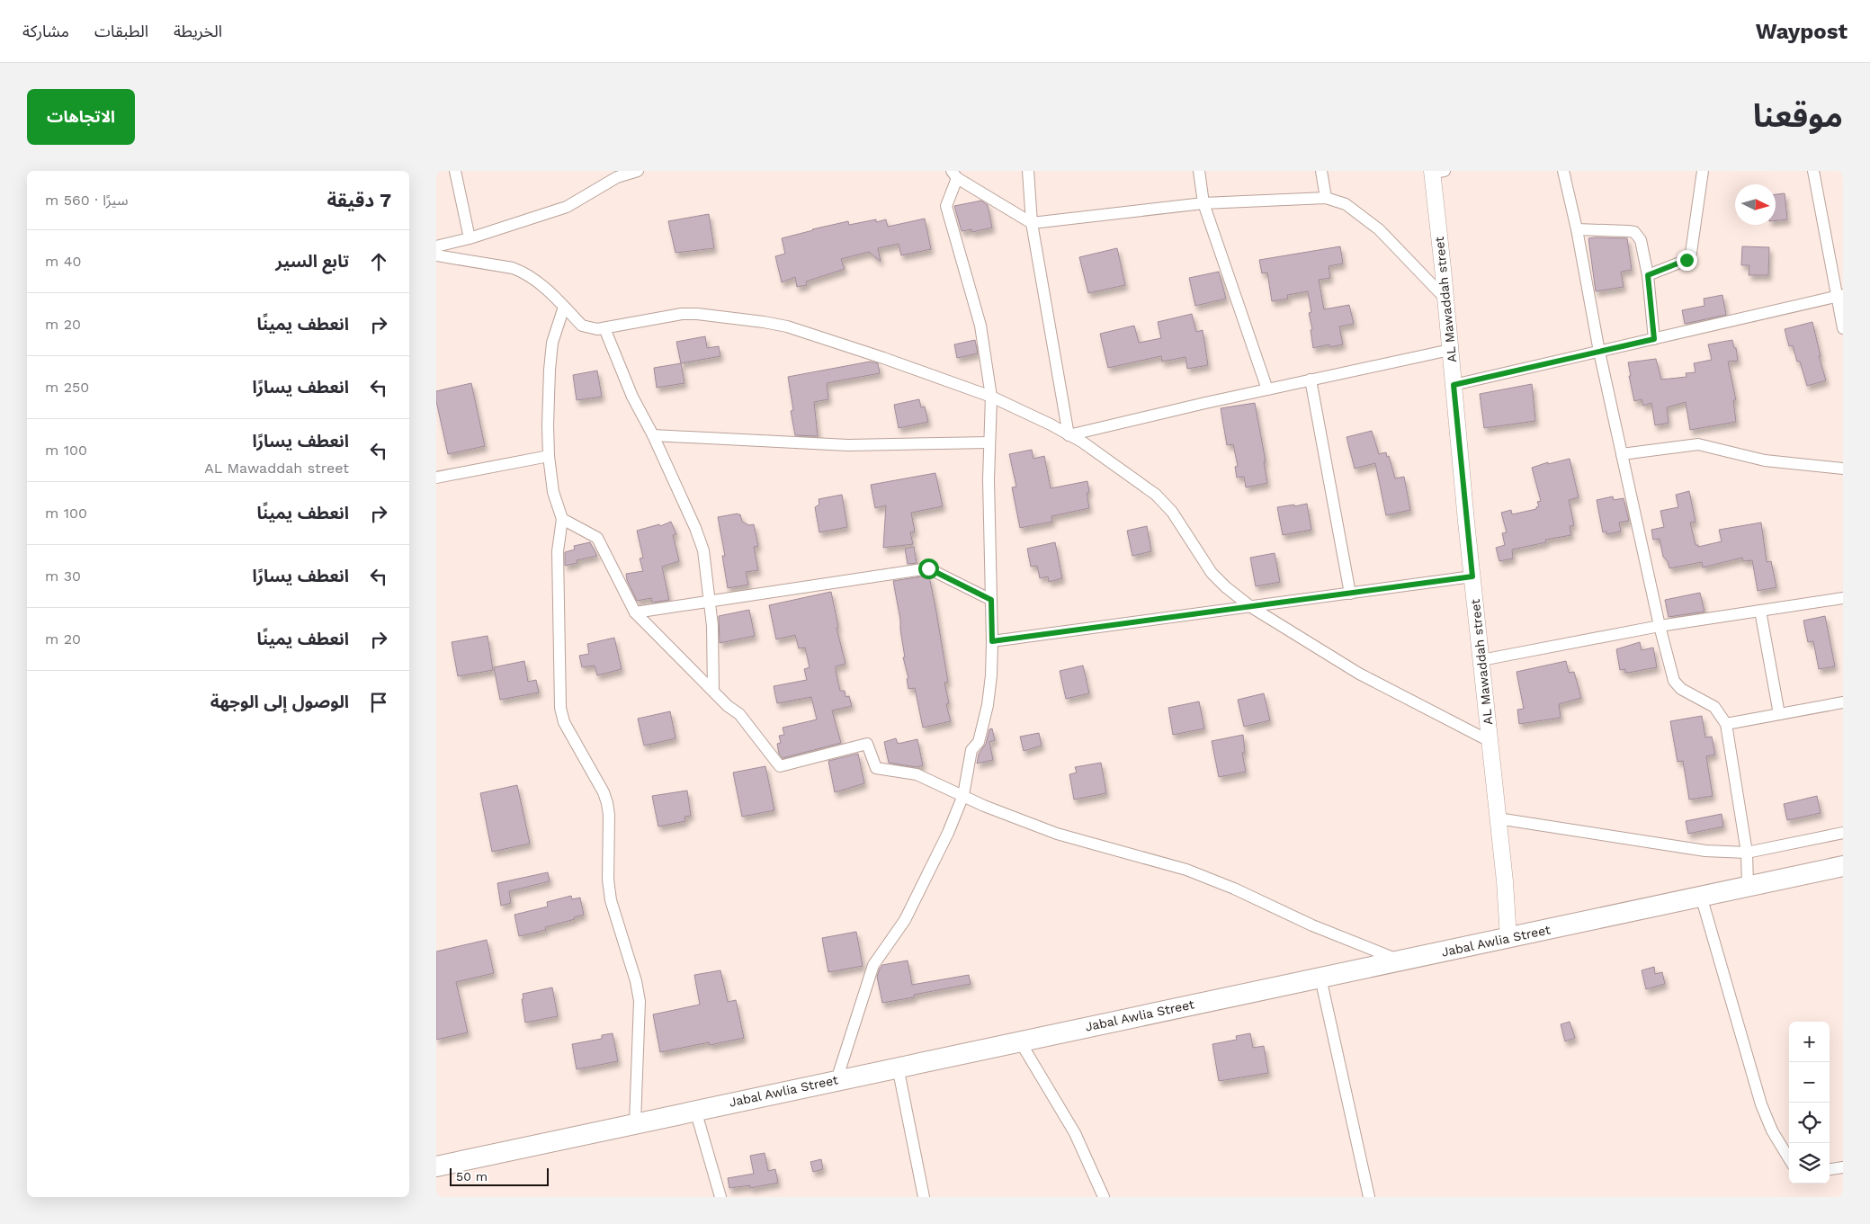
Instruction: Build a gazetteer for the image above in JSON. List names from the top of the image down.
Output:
{
  "streets": {
    "highway": ["Jabal Awlia Street"],
    "street": ["AL Mawaddah street"]
  },
  "crossings": [
    ["AL Mawaddah street", "Jabal Awlia Street"]
  ],
  "scale_bar": "50 m",
  "north": "right",
  "page": {
    "header": "Waypost",
    "nav": ["الخريطة", "الطبقات", "مشاركة"],
    "title": "موقعنا",
    "buttons": "الاتجاهات",
    "heading": ["7 دقيقة", "سيرًا · 560 m"],
    "list": [
      ["تابع السير", "40 m"],
      ["انعطف يمينًا", "20 m"],
      ["انعطف يسارًا", "250 m"],
      ["انعطف يسارًا", "AL Mawaddah street", "100 m"],
      ["انعطف يمينًا", "100 m"],
      ["انعطف يسارًا", "30 m"],
      ["انعطف يمينًا", "20 m"],
      "الوصول إلى الوجهة"
    ],
    "map_buttons": ["+", "−"],
    "scale": "50 m"
  }
}
